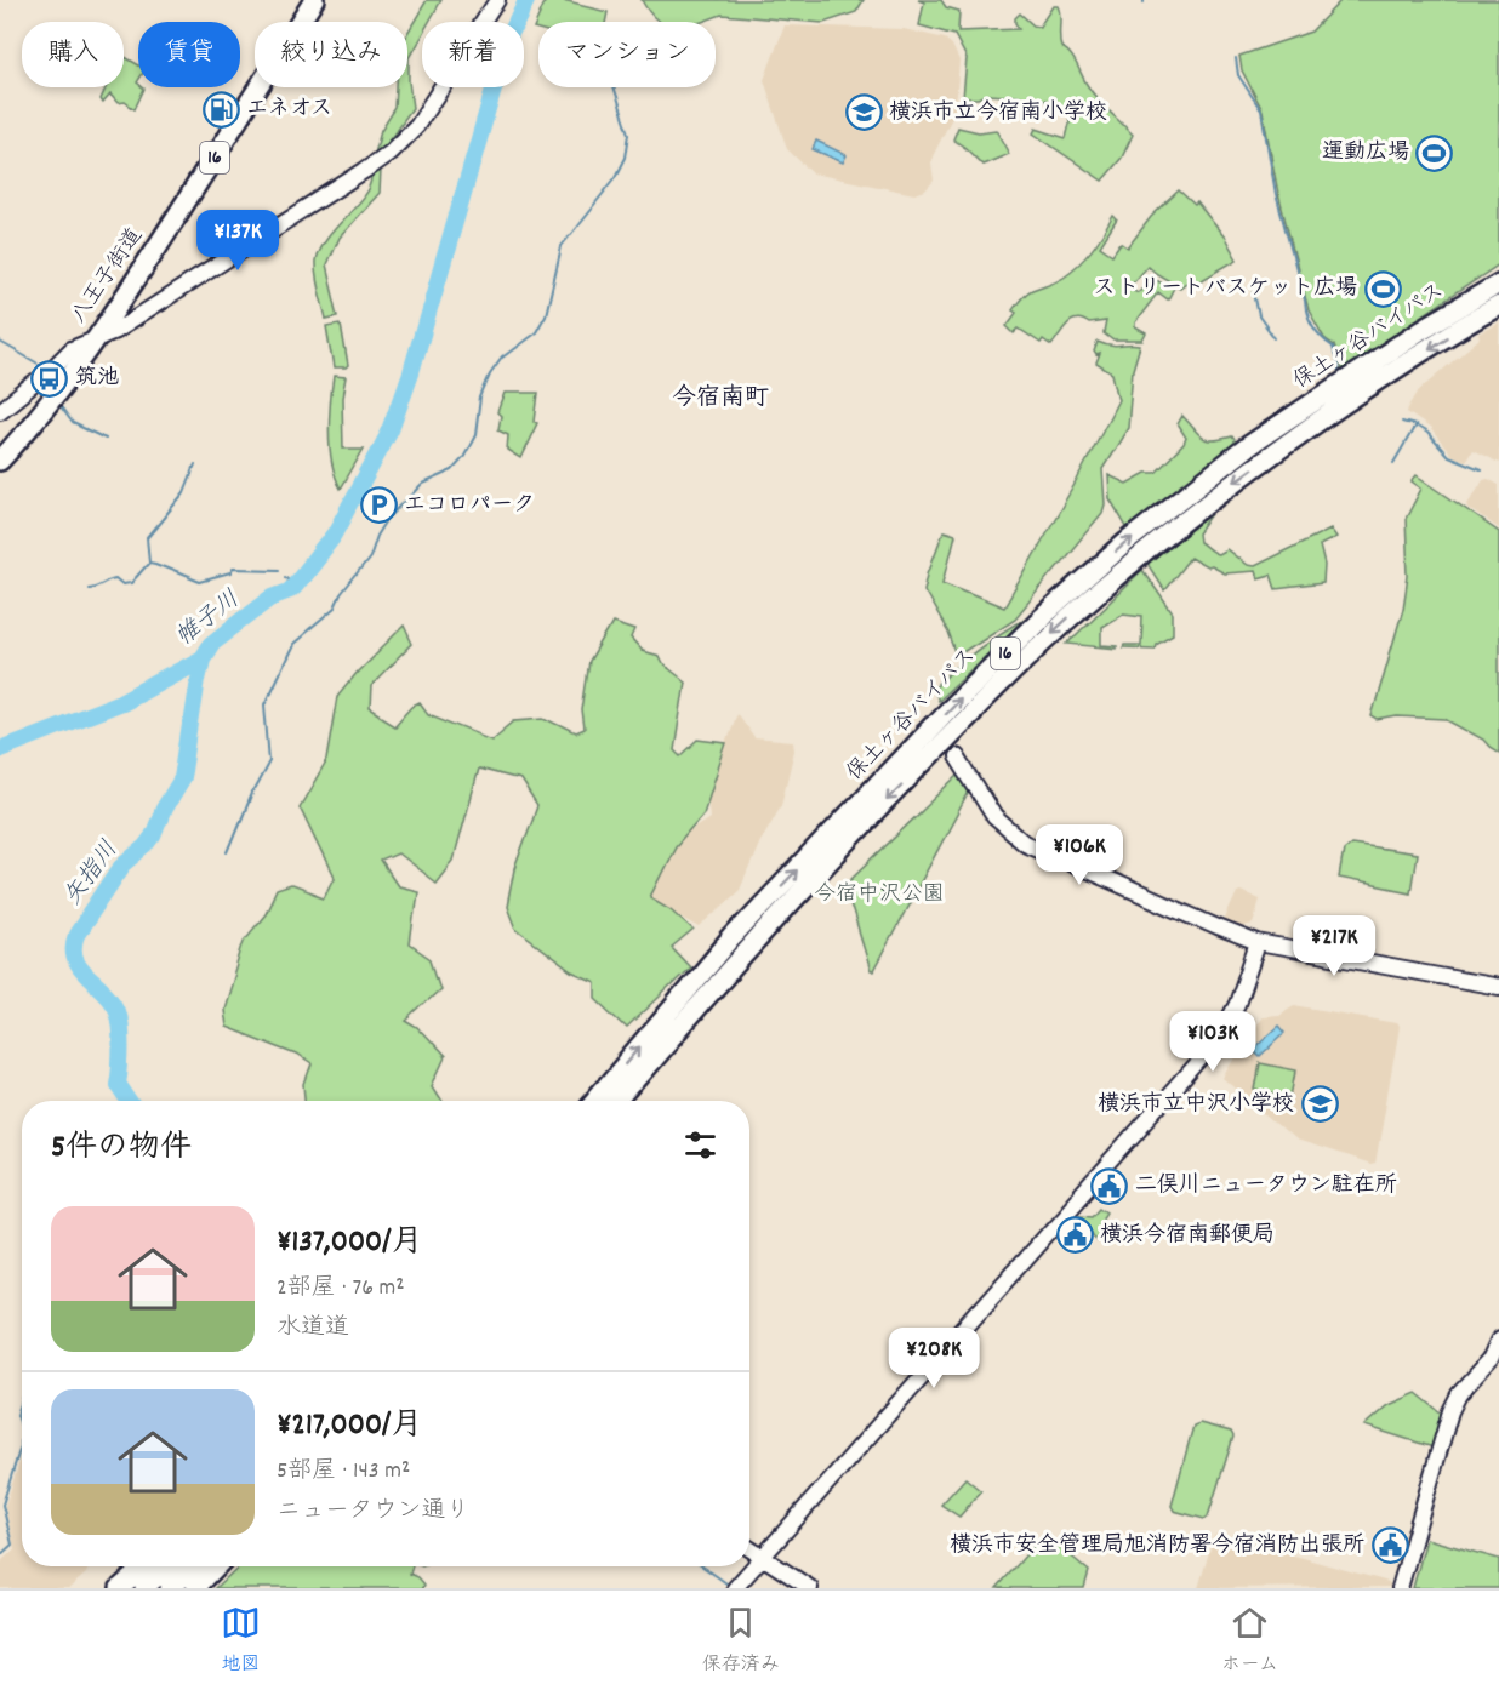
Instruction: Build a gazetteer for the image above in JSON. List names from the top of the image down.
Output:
{
  "streets": {
    "highway": ["16", "八王子街道", "保土ヶ谷バイパス"]
  },
  "districts": ["今宿南町"],
  "water": ["帷子川", "矢指川"],
  "parks": ["今宿中沢公園"],
  "places": {
    "fuel station": ["エネオス"],
    "school or university": ["横浜市立今宿南小学校", "横浜市立中沢小学校"],
    "sports": ["運動広場", "ストリートバスケット広場"],
    "bus stop": ["筑池"],
    "parking": ["エコロパーク"],
    "public building": ["二俣川ニュータウン駐在所", "横浜今宿南郵便局", "横浜市安全管理局旭消防署今宿消防出張所"]
  },
  "page": {
    "chip": [
      "購入",
      "賃貸",
      "絞り込み",
      "新着",
      "マンション"
    ],
    "price": [
      "¥137K",
      "¥106K",
      "¥217K",
      "¥103K",
      "¥208K"
    ],
    "heading": "5件の物件",
    "list": [
      {
        "name": "¥137,000/月",
        "note": "2部屋 · 76 m² · 水道道"
      },
      {
        "name": "¥217,000/月",
        "note": "5部屋 · 143 m² · ニュータウン通り"
      }
    ],
    "tabs": ["地図", "保存済み", "ホーム"]
  }
}
